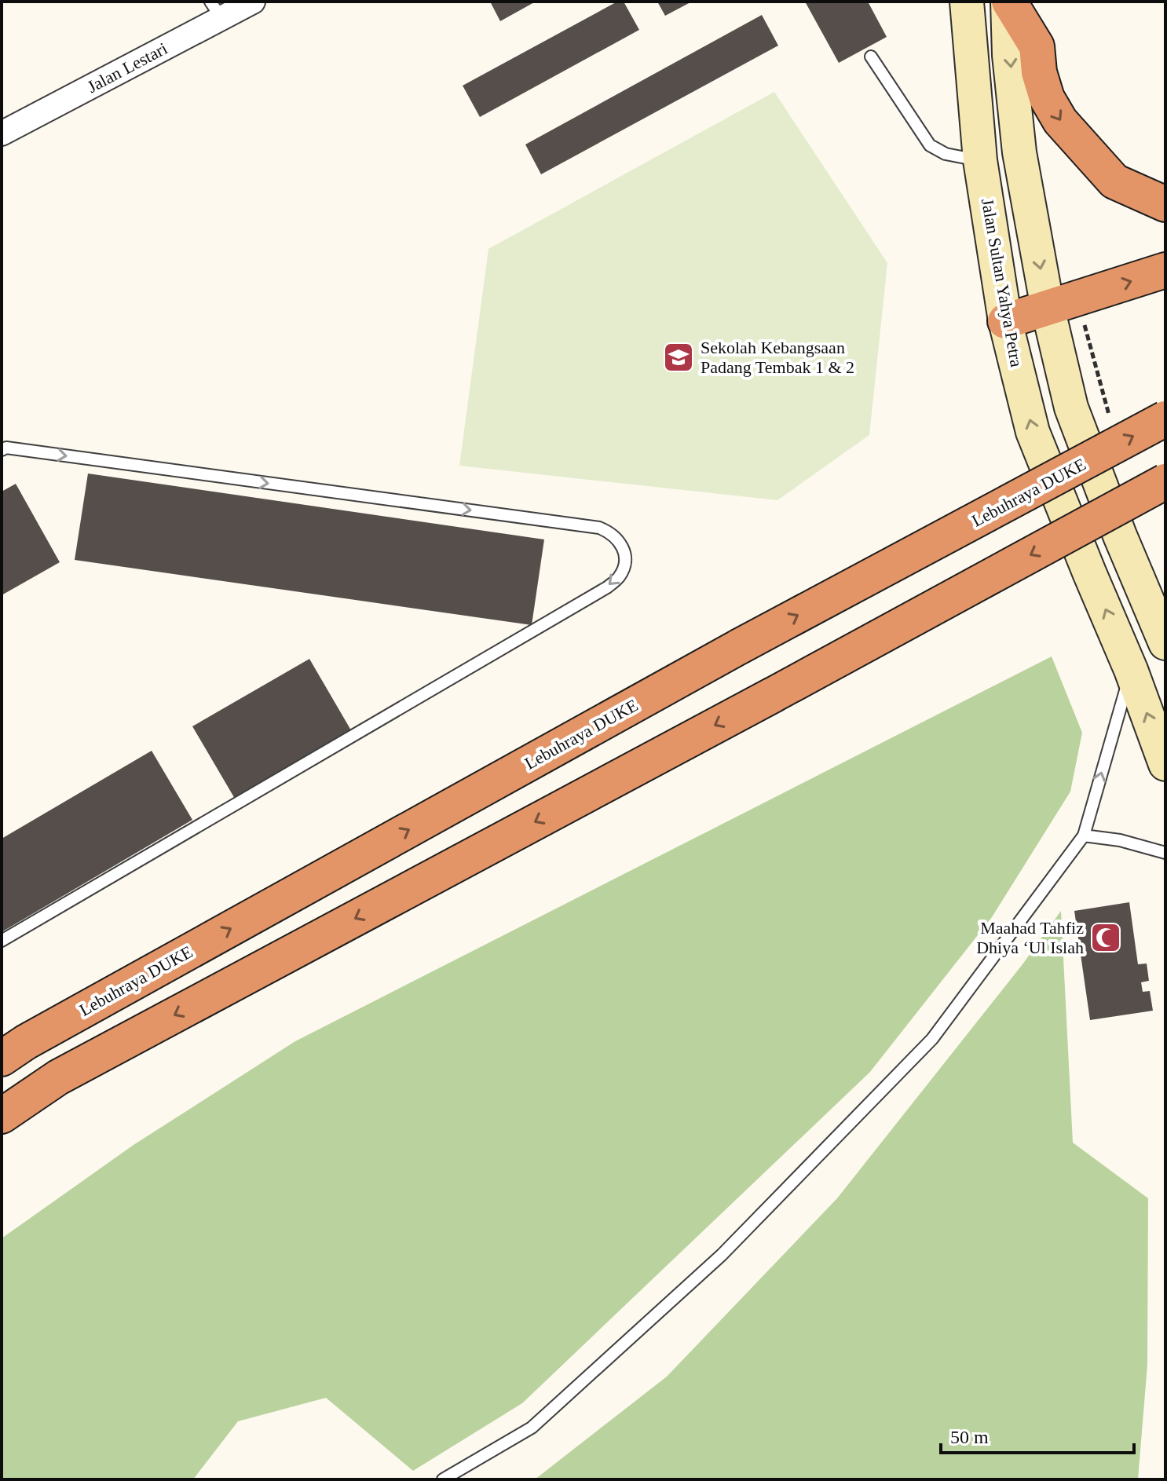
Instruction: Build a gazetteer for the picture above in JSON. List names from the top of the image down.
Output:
{
  "streets": {
    "highway": ["Lebuhraya DUKE"],
    "main road": ["Jalan Sultan Yahya Petra"],
    "street": ["Jalan Lestari"]
  },
  "places": {
    "school or university": ["Sekolah Kebangsaan Padang Tembak 1 & 2"],
    "mosque": ["Maahad Tahfiz Dhiya ‘Ul Islah"]
  },
  "scale_bar": "50 m"
}
